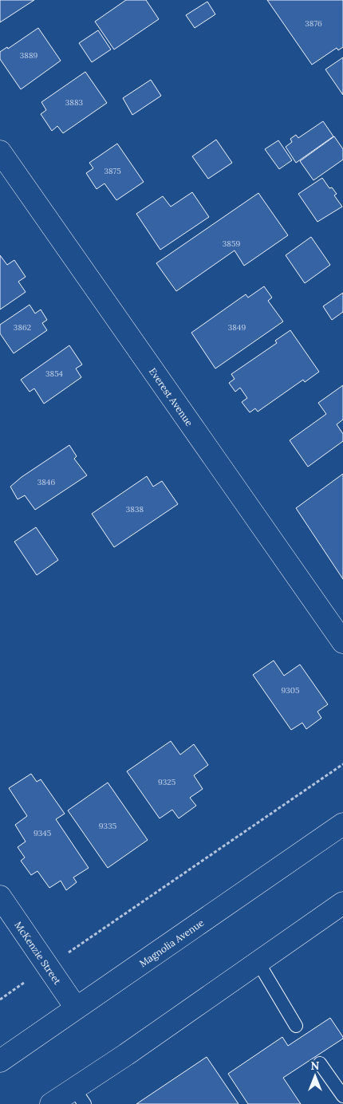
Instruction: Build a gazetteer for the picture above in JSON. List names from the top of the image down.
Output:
{
  "streets": {
    "main road": ["Everest Avenue", "Magnolia Avenue", "McKenzie Street"]
  },
  "crossings": [
    ["Magnolia Avenue", "McKenzie Street"]
  ],
  "house_numbers": [
    "3876",
    "3889",
    "3883",
    "3875",
    "3859",
    "3862",
    "3849",
    "3854",
    "3846",
    "3838",
    "9305",
    "9325",
    "9335",
    "9345"
  ],
  "north": "top"
}
